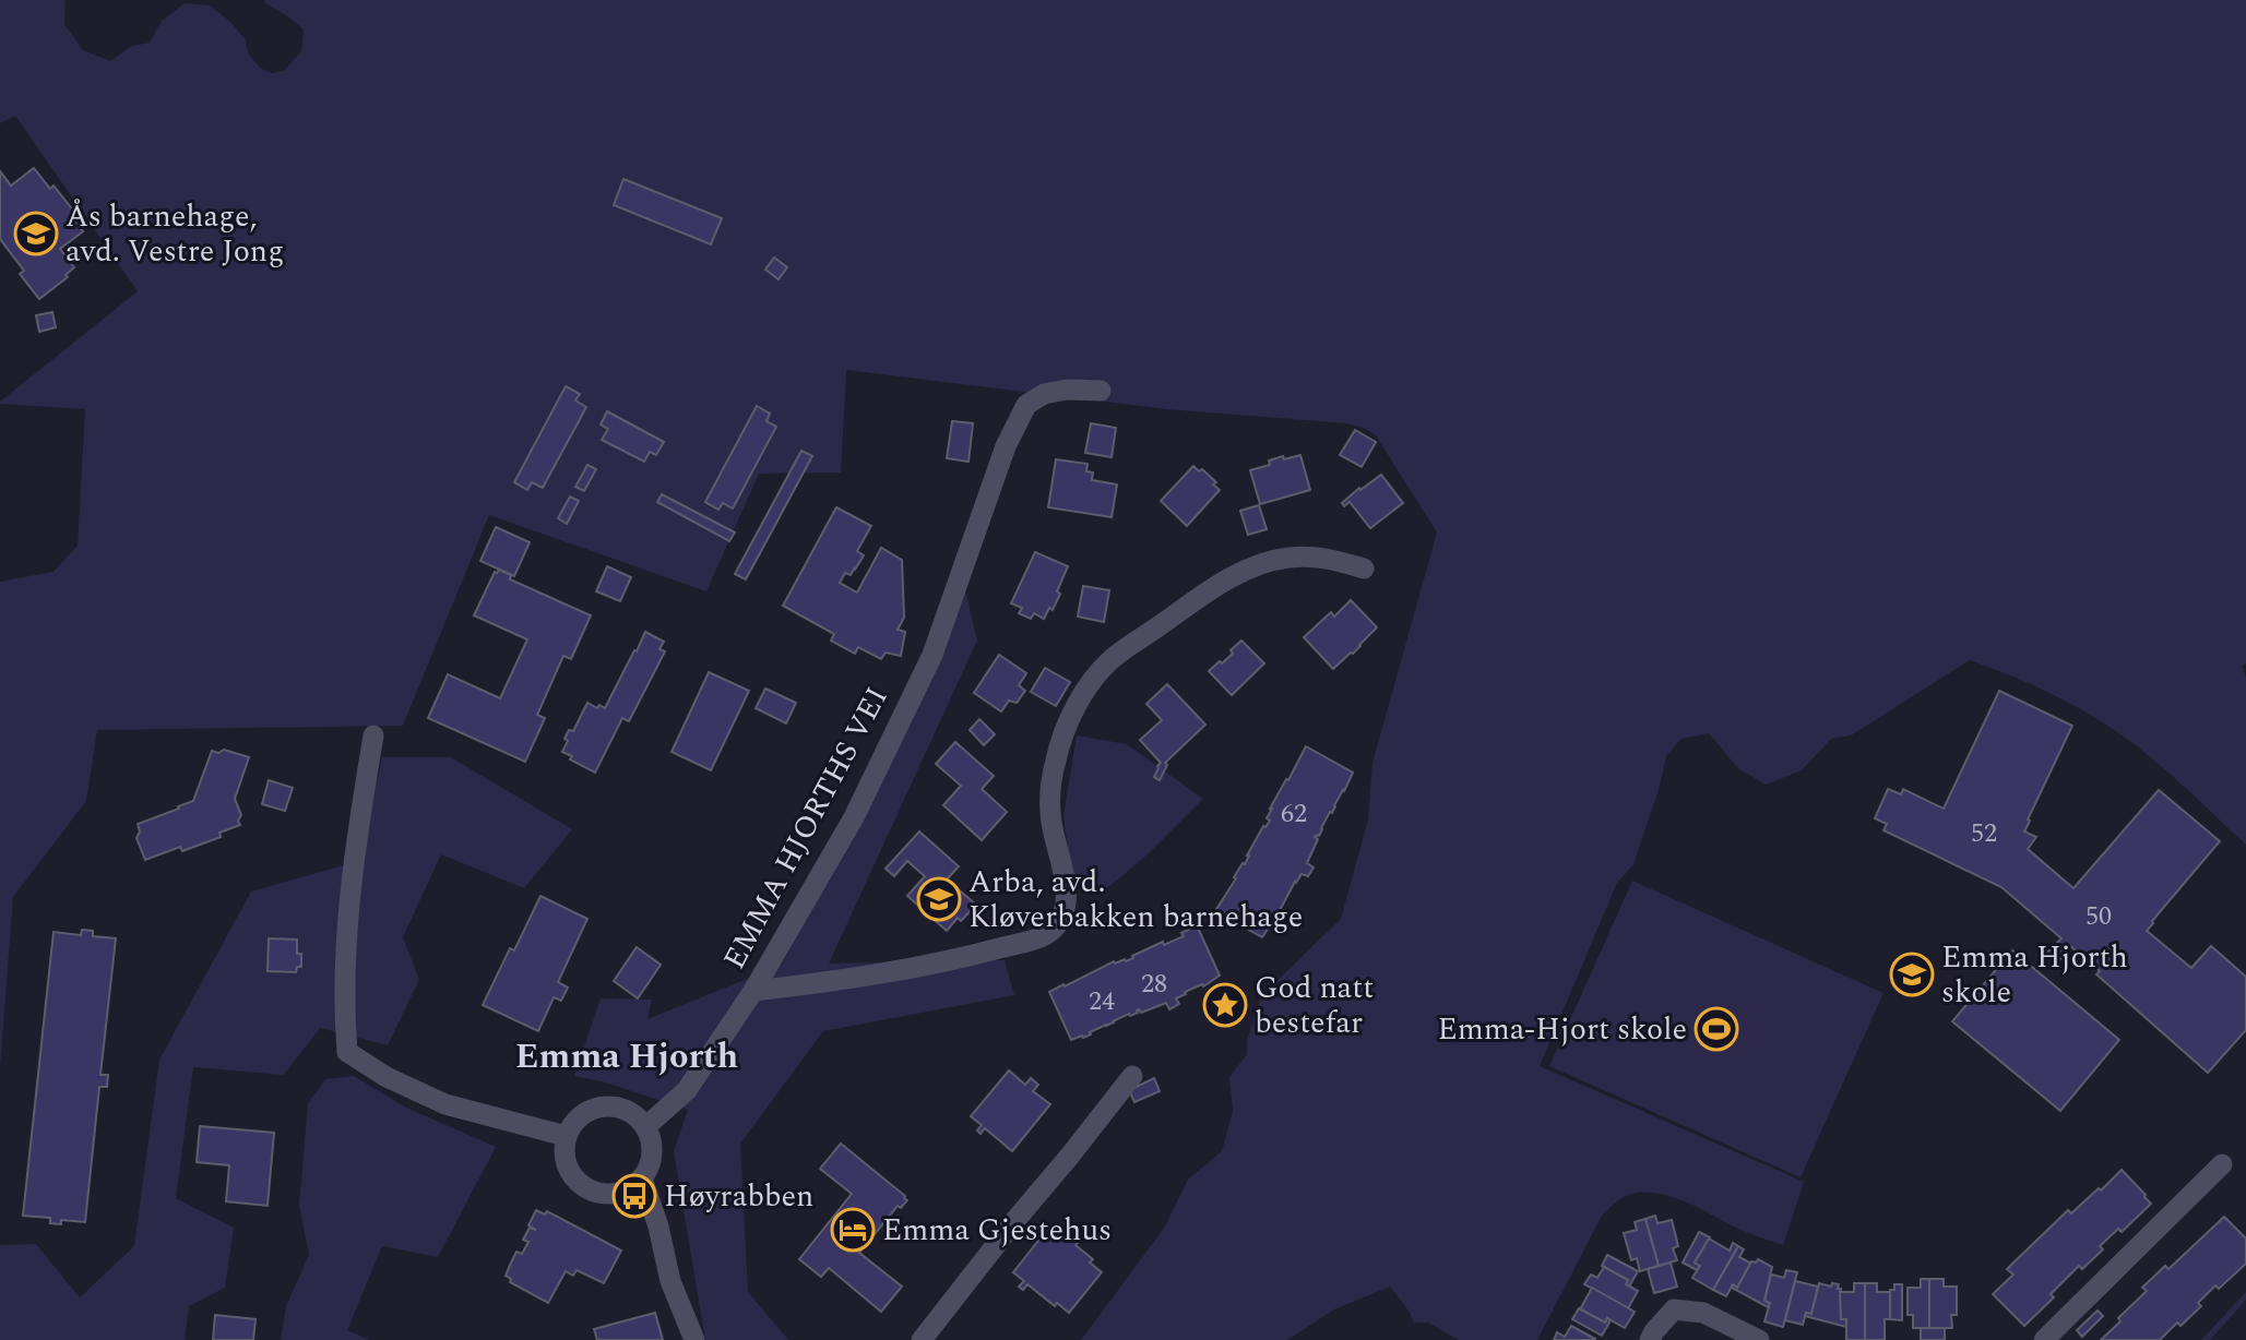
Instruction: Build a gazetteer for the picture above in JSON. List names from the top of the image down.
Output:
{
  "streets": {
    "street": ["EMMA HJORTHS VEI"]
  },
  "districts": ["Emma Hjorth"],
  "places": {
    "school or university": ["Ås barnehage, avd. Vestre Jong", "Arba, avd. Kløverbakken barnehage", "Emma Hjorth skole"],
    "place": ["God natt bestefar"],
    "sports": ["Emma-Hjort skole"],
    "bus stop": ["Høyrabben"],
    "hotel": ["Emma Gjestehus"]
  },
  "house_numbers": [
    "62",
    "52",
    "50",
    "28",
    "24"
  ]
}
